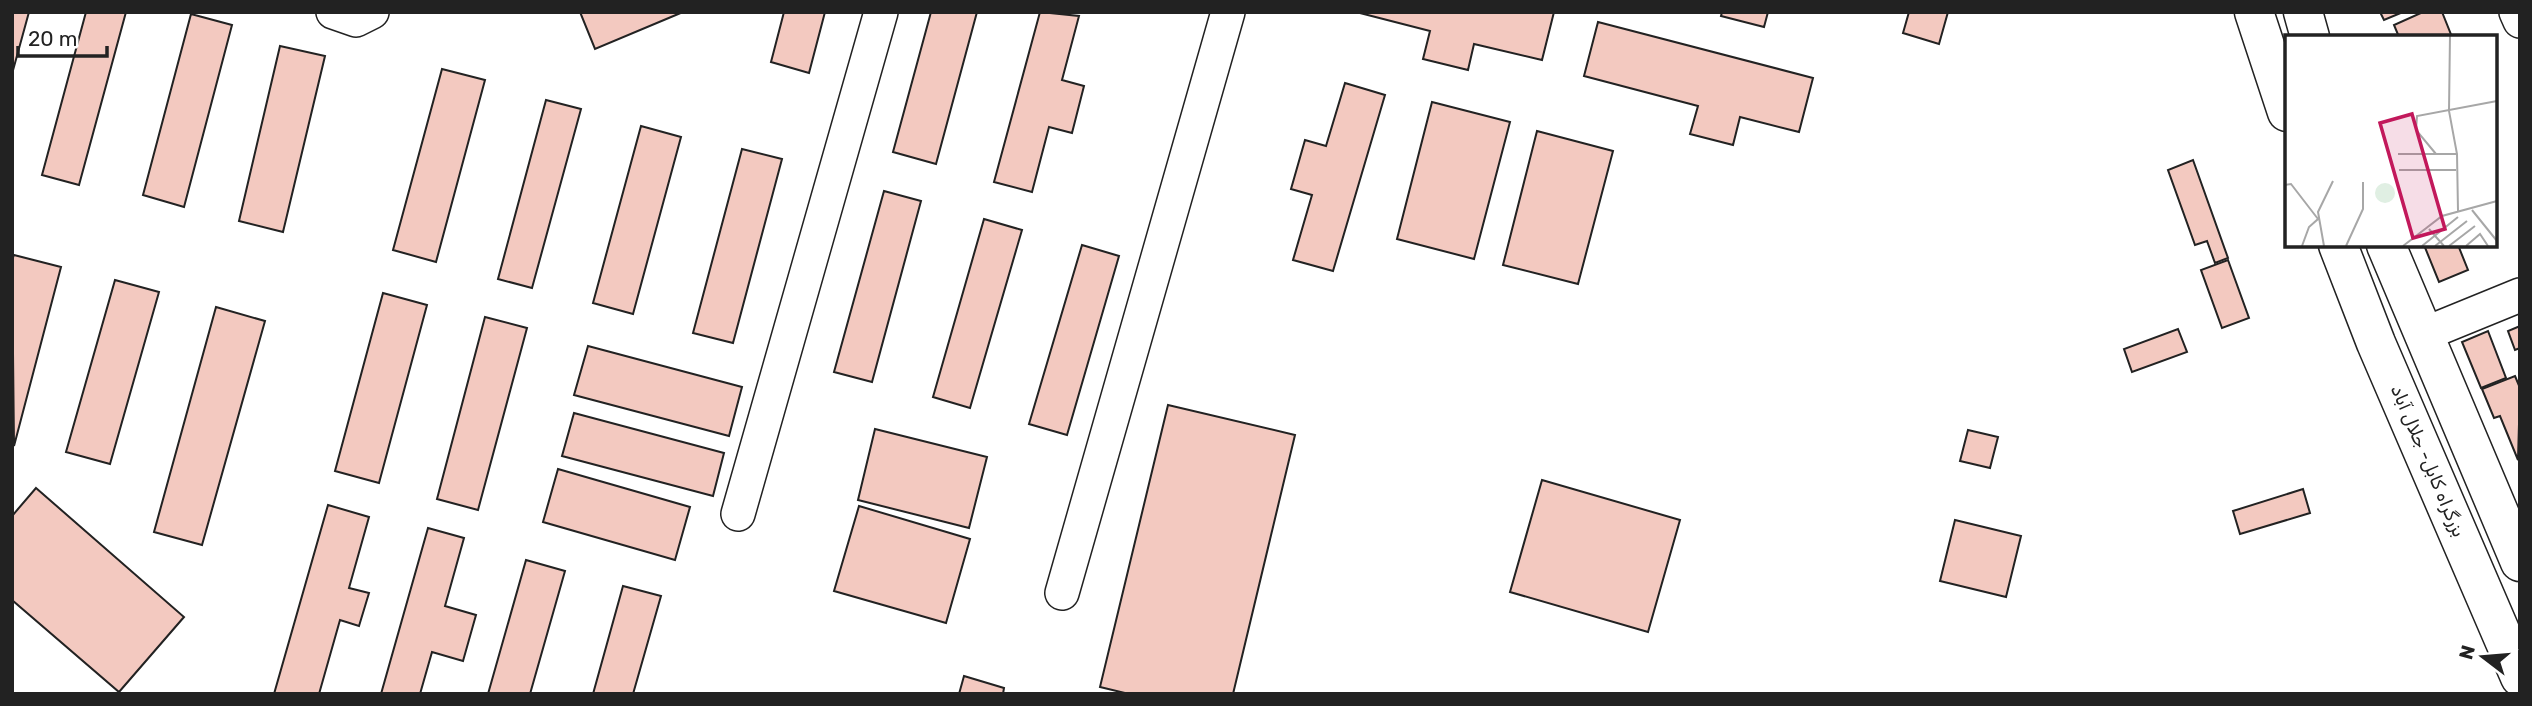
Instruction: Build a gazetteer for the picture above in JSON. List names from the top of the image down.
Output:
{
  "streets": {
    "highway": ["بزرگراه کابل- جلال آباد"]
  },
  "scale_bar": "20 m",
  "north": "left"
}
